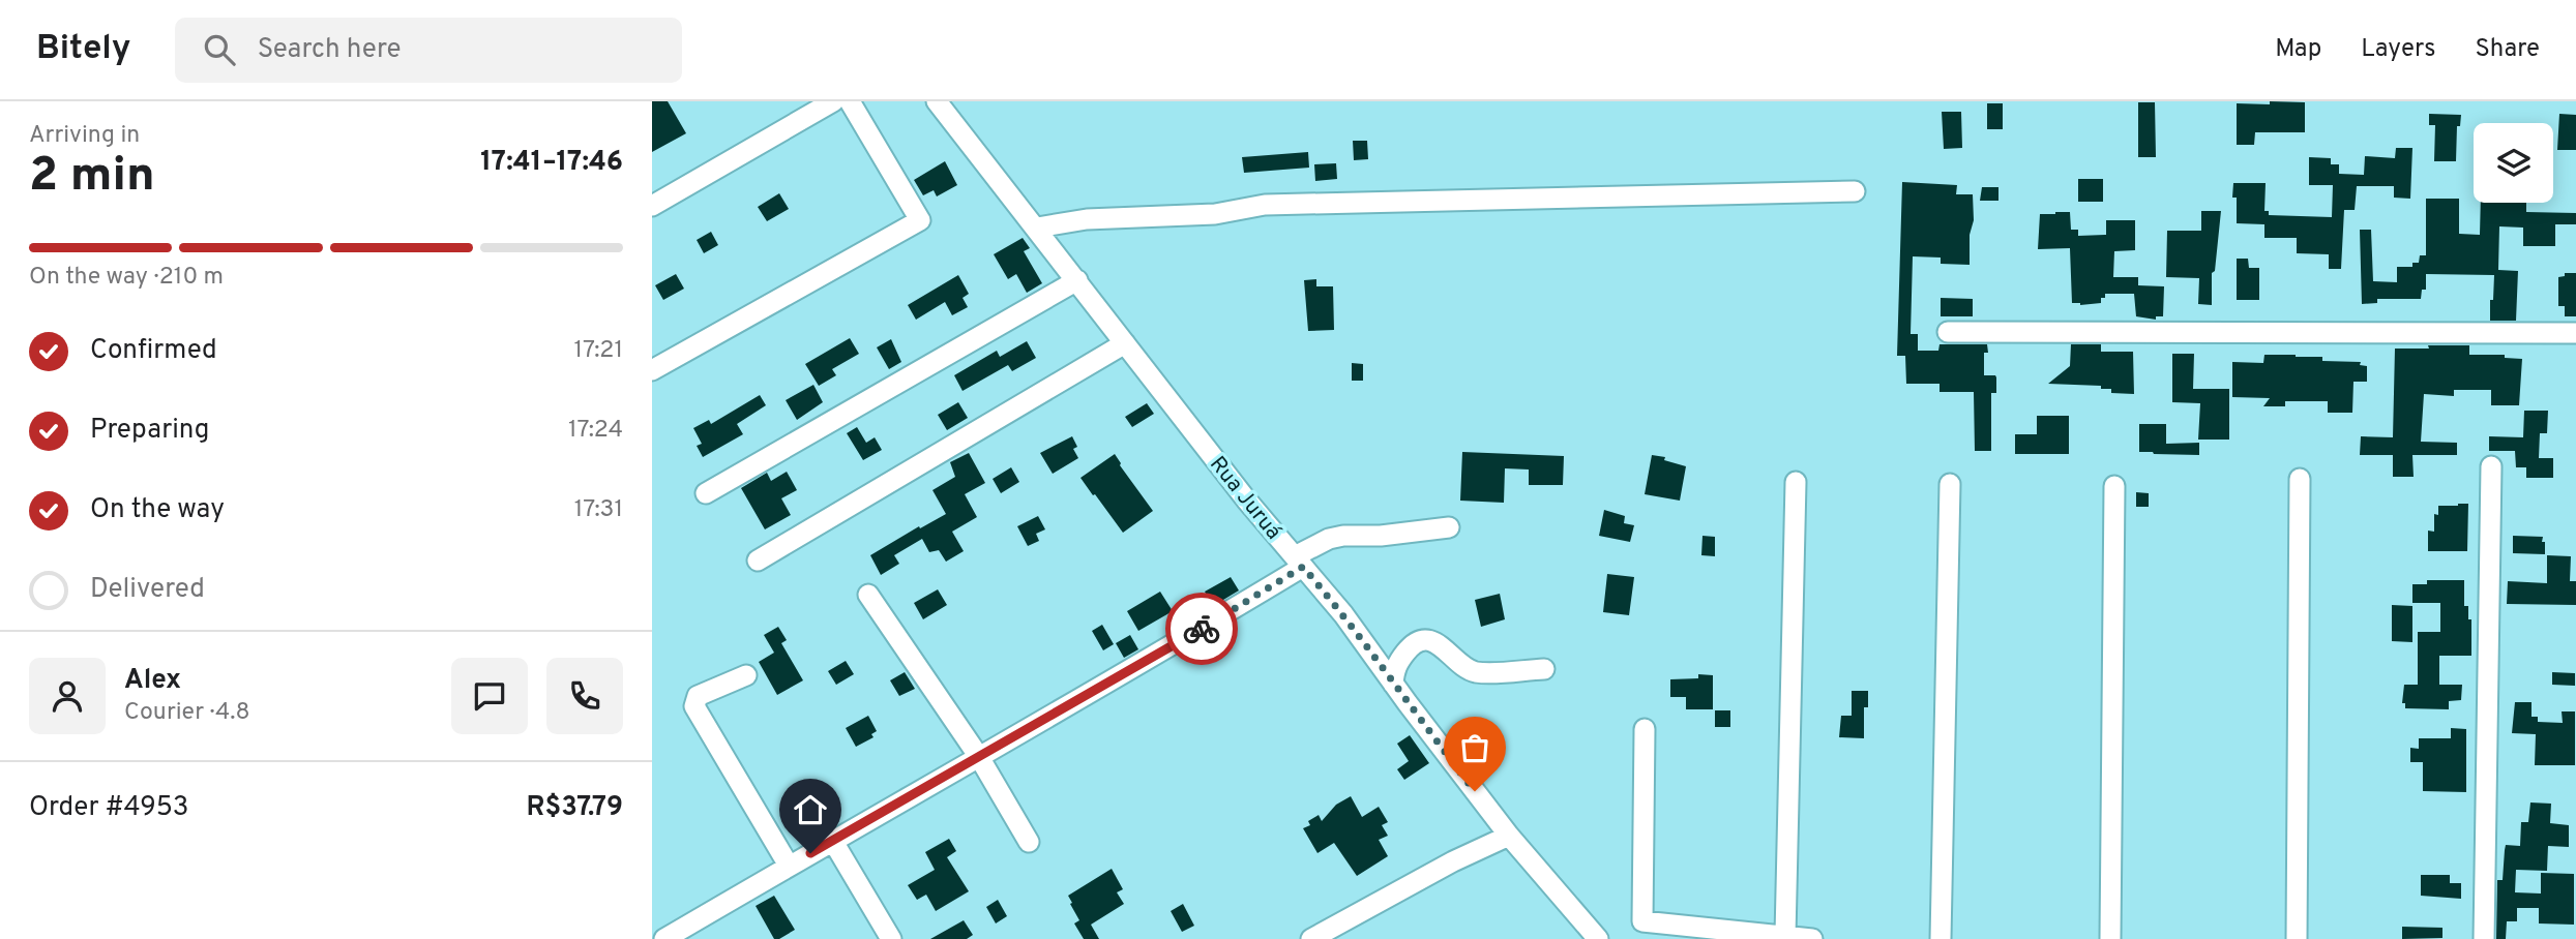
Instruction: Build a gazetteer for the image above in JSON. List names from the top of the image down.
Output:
{
  "streets": {
    "street": ["Rua Juruá"]
  },
  "page": {
    "header": "Bitely",
    "search": "Search here",
    "nav": ["Map", "Layers", "Share"],
    "heading": ["2 min", "Arriving in", "17:41–17:46"],
    "panel": [
      "Alex",
      "Courier · 4.8",
      "Order #4953",
      "R$37.79"
    ],
    "bar": "On the way · 210 m",
    "list": [
      ["Confirmed", "17:21"],
      ["Preparing", "17:24"],
      ["On the way", "17:31"],
      "Delivered"
    ]
  }
}
